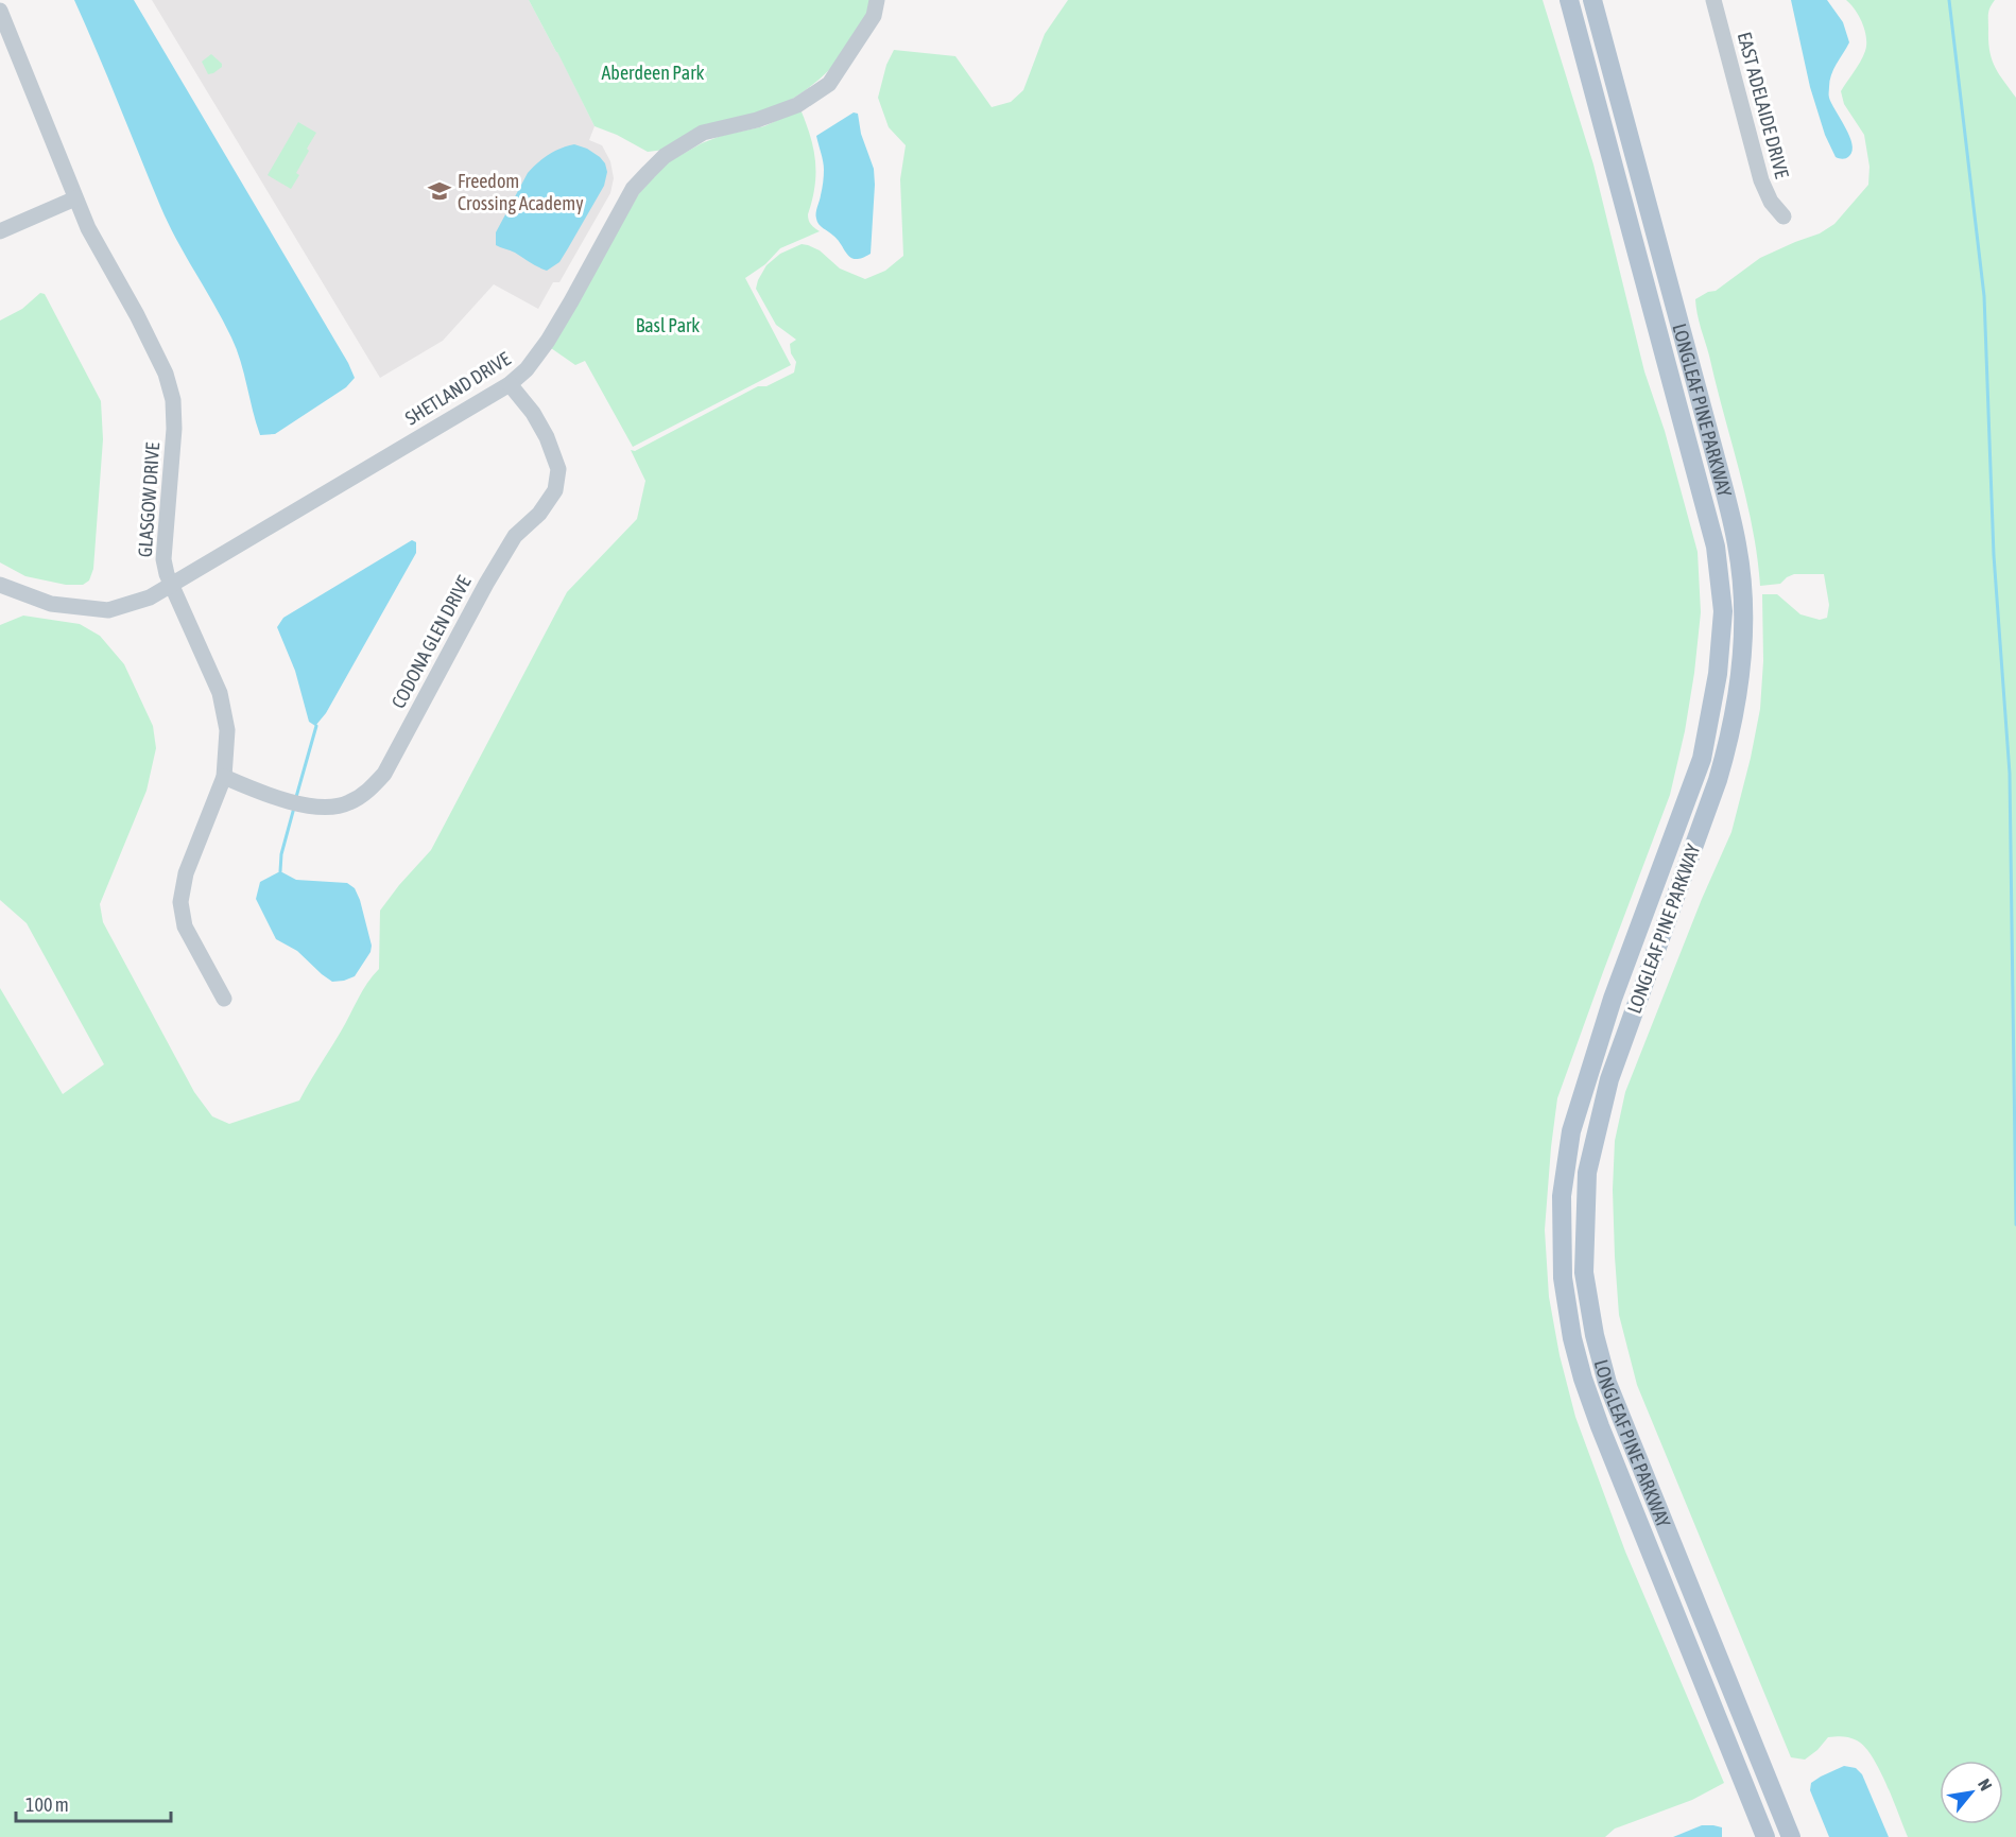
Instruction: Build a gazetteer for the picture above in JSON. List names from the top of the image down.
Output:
{
  "streets": {
    "main road": ["LONGLEAF PINE PARKWAY"],
    "street": [
      "EAST ADELAIDE DRIVE",
      "SHETLAND DRIVE",
      "GLASGOW DRIVE",
      "CODONA GLEN DRIVE"
    ]
  },
  "crossings": [
    ["SHETLAND DRIVE", "GLASGOW DRIVE"],
    ["SHETLAND DRIVE", "CODONA GLEN DRIVE"],
    ["GLASGOW DRIVE", "CODONA GLEN DRIVE"]
  ],
  "parks": ["Aberdeen Park", "Basl Park"],
  "places": {
    "school or university": ["Freedom Crossing Academy"]
  },
  "scale_bar": "100 m",
  "north": "top right"
}
